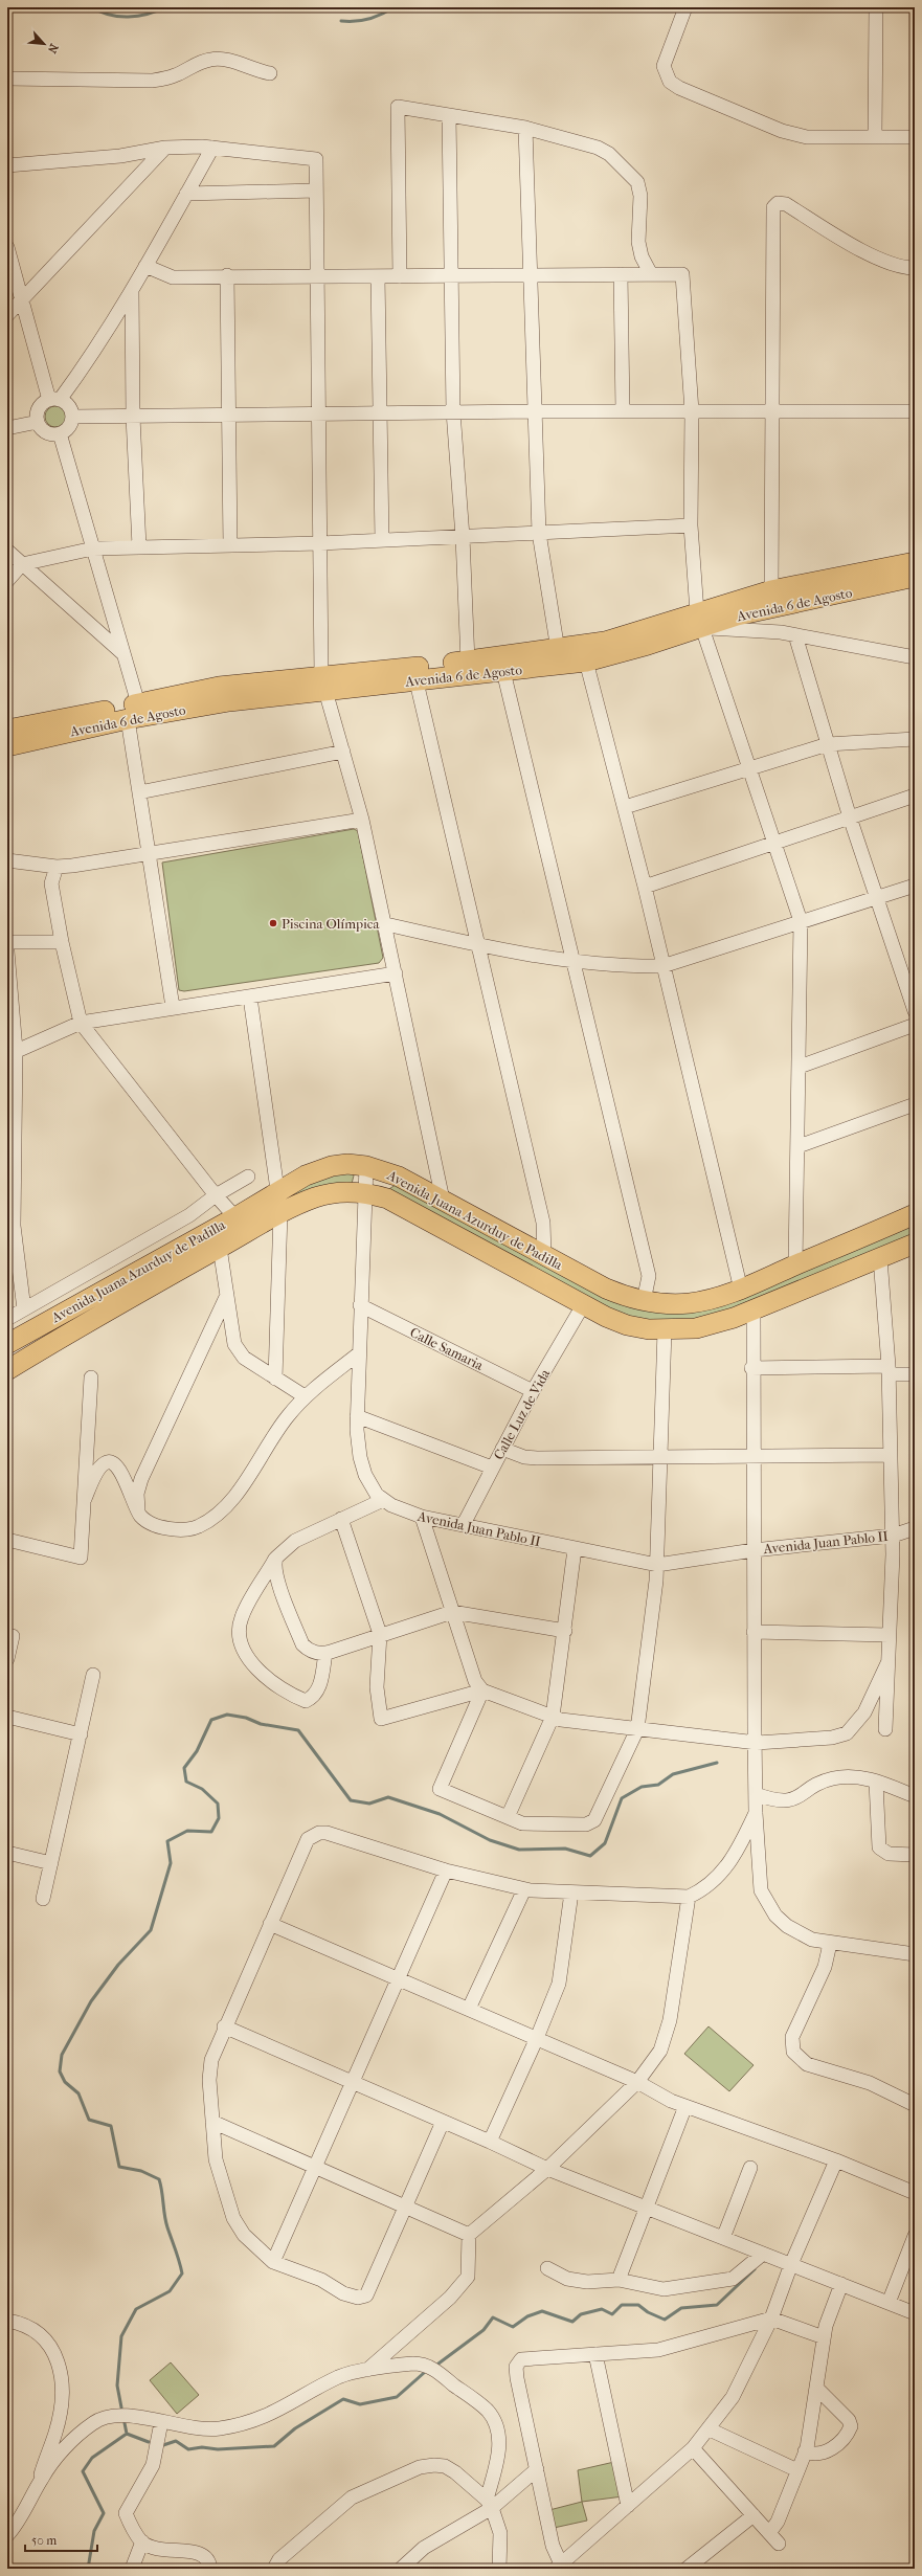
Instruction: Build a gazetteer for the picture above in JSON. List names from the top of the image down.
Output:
{
  "streets": {
    "highway": ["Avenida 6 de Agosto", "Avenida Juana Azurduy de Padilla"],
    "street": ["Calle Samaria", "Calle Luz de Vida", "Avenida Juan Pablo II"]
  },
  "crossings": [
    ["Avenida Juana Azurduy de Padilla", "Calle Luz de Vida"],
    ["Avenida Juana Azurduy de Padilla", "Avenida Juan Pablo II"],
    ["Calle Samaria", "Calle Luz de Vida"],
    ["Calle Samaria", "Avenida Juan Pablo II"],
    ["Calle Luz de Vida", "Avenida Juan Pablo II"]
  ],
  "places": ["Piscina Olímpica"],
  "scale_bar": "50 m",
  "north": "bottom right"
}
